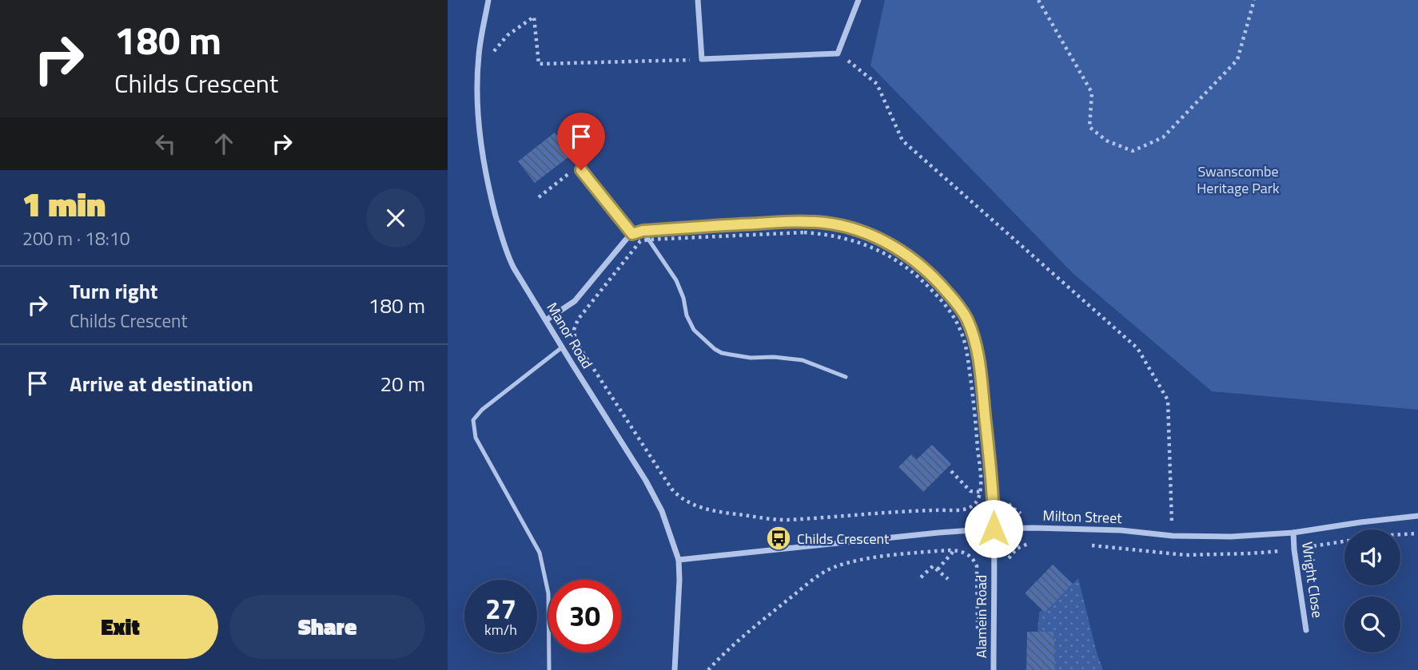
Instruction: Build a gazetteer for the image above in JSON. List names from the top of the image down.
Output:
{
  "streets": {
    "street": [
      "Manor Road",
      "Milton Street",
      "Wright Close",
      "Alamein Road"
    ]
  },
  "crossings": [
    ["Manor Road", "Milton Street"],
    ["Milton Street", "Wright Close"],
    ["Milton Street", "Alamein Road"]
  ],
  "parks": ["Swanscombe Heritage Park"],
  "places": {
    "bus stop": ["Childs Crescent"]
  },
  "page": {
    "turn": ["180 m", "Childs Crescent"],
    "heading": ["1 min", "200 m · 18:10"],
    "list": [
      {
        "name": "Turn right",
        "note": "Childs Crescent",
        "value": "180 m"
      },
      {
        "name": "Arrive at destination",
        "value": "20 m"
      }
    ],
    "speed": "27 km/h",
    "limit": "30",
    "buttons": ["Exit", "Share"]
  }
}
